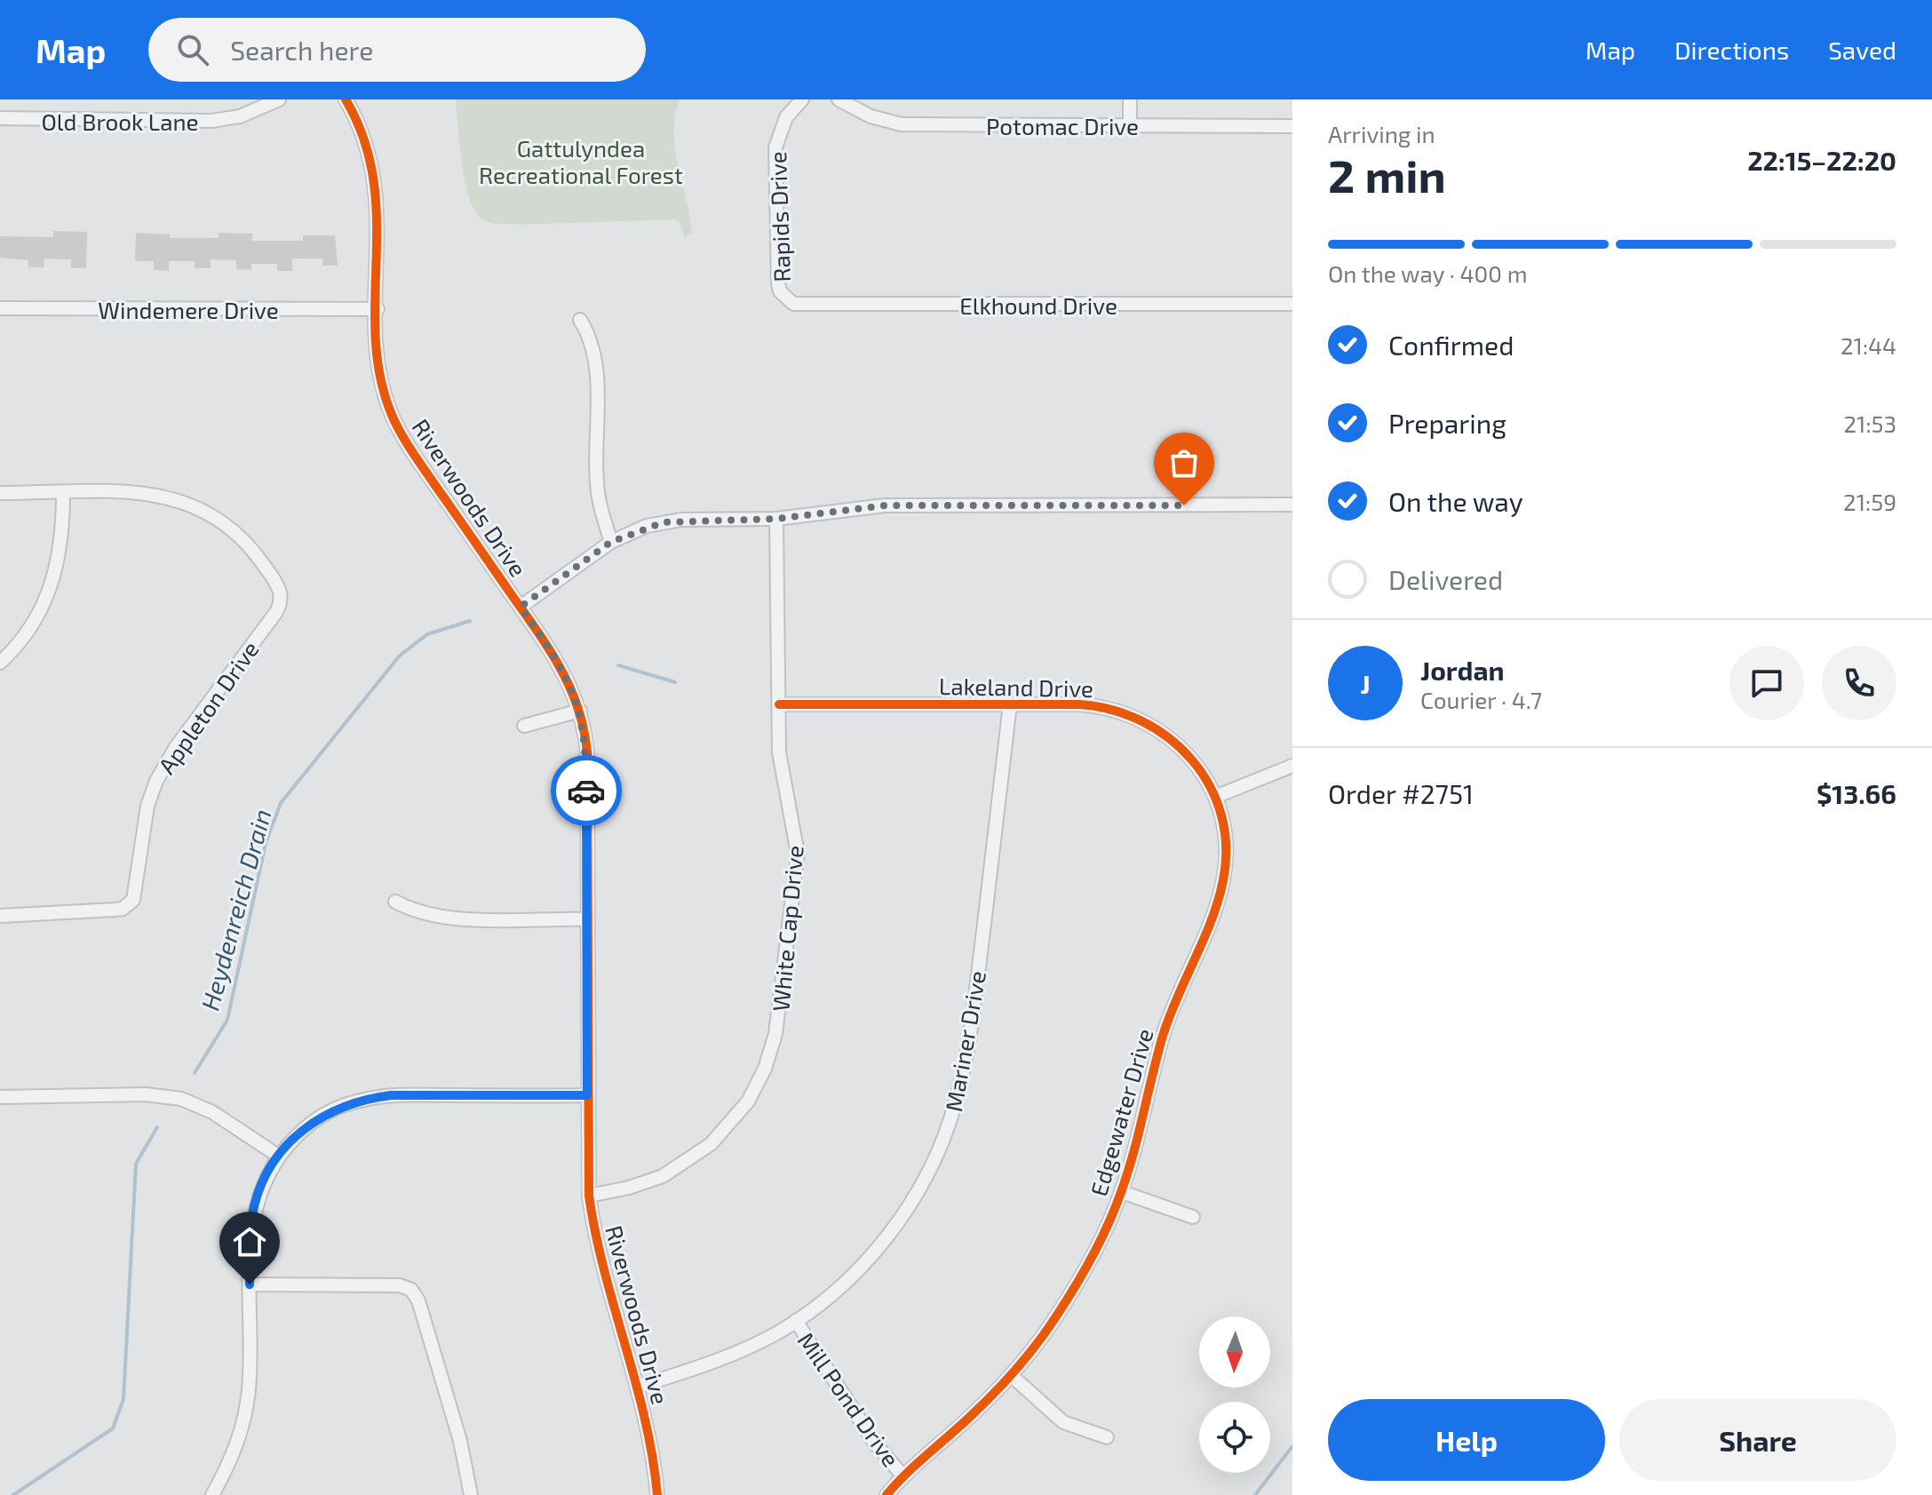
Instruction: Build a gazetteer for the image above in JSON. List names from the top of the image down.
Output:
{
  "streets": {
    "street": [
      "Old Brook Lane",
      "Potomac Drive",
      "Rapids Drive",
      "Elkhound Drive",
      "Windemere Drive",
      "Riverwoods Drive",
      "Lakeland Drive",
      "Appleton Drive",
      "White Cap Drive",
      "Mariner Drive",
      "Edgewater Drive",
      "Mill Pond Drive"
    ]
  },
  "crossings": [
    ["Rapids Drive", "Elkhound Drive"],
    ["Windemere Drive", "Riverwoods Drive"],
    ["Riverwoods Drive", "White Cap Drive"],
    ["Riverwoods Drive", "Mariner Drive"],
    ["Lakeland Drive", "White Cap Drive"],
    ["Lakeland Drive", "Mariner Drive"],
    ["Lakeland Drive", "Edgewater Drive"],
    ["Mariner Drive", "Mill Pond Drive"],
    ["Edgewater Drive", "Mill Pond Drive"]
  ],
  "water": ["Heydenreich Drain"],
  "parks": ["Gattulyndea Recreational Forest"],
  "north": "bottom",
  "page": {
    "header": "Map",
    "search": "Search here",
    "nav": ["Map", "Directions", "Saved"],
    "heading": ["2 min", "Arriving in", "22:15–22:20"],
    "panel": [
      "Jordan",
      "Courier · 4.7",
      "Order #2751",
      "$13.66"
    ],
    "bar": "On the way · 400 m",
    "list": [
      ["Confirmed", "21:44"],
      ["Preparing", "21:53"],
      ["On the way", "21:59"],
      "Delivered"
    ],
    "round": "J",
    "buttons": ["Help", "Share"]
  }
}
